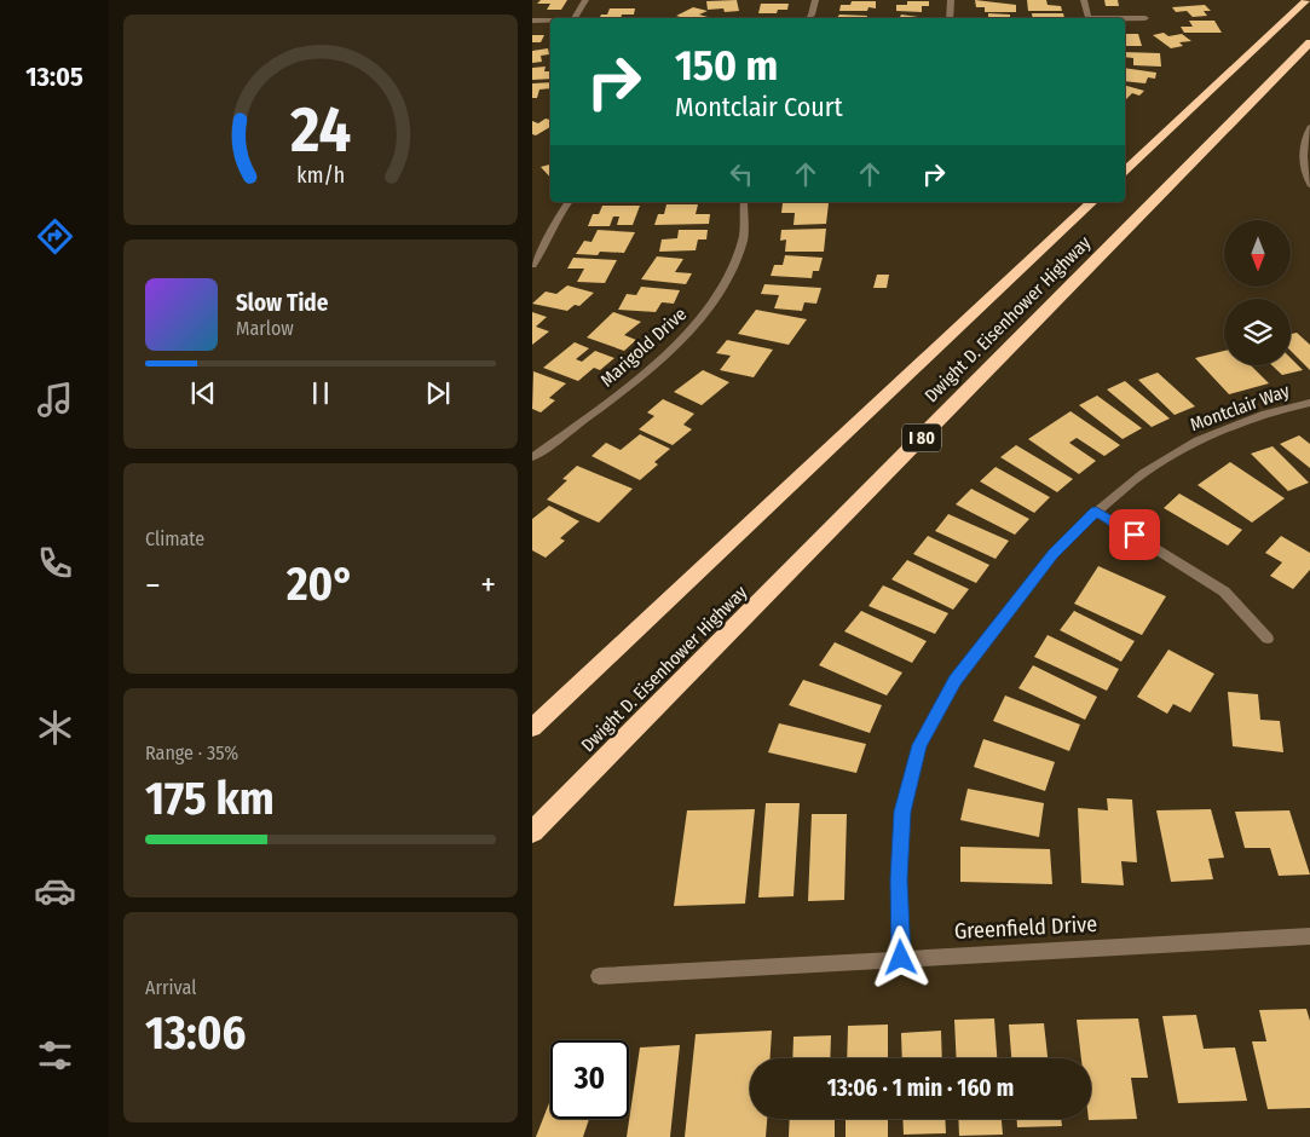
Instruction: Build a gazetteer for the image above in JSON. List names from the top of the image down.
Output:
{
  "streets": {
    "highway": ["Dwight D. Eisenhower Highway", "I 80"],
    "street": ["Marigold Drive", "Montclair Way", "Greenfield Drive"]
  },
  "crossings": [
    ["Montclair Way", "Greenfield Drive"]
  ],
  "north": "bottom",
  "page": {
    "tabs": "13:05",
    "turn": ["150 m", "Montclair Court"],
    "song": ["Slow Tide", "Marlow"],
    "tile": [
      "Climate",
      ["Range · 35%", "175 km"],
      ["Arrival", "13:06"]
    ],
    "heat": ["−", "20°", "+"],
    "limit": "30",
    "trip": "13:06 · 1 min · 160 m",
    "gauge": ["24", "km/h"]
  }
}
